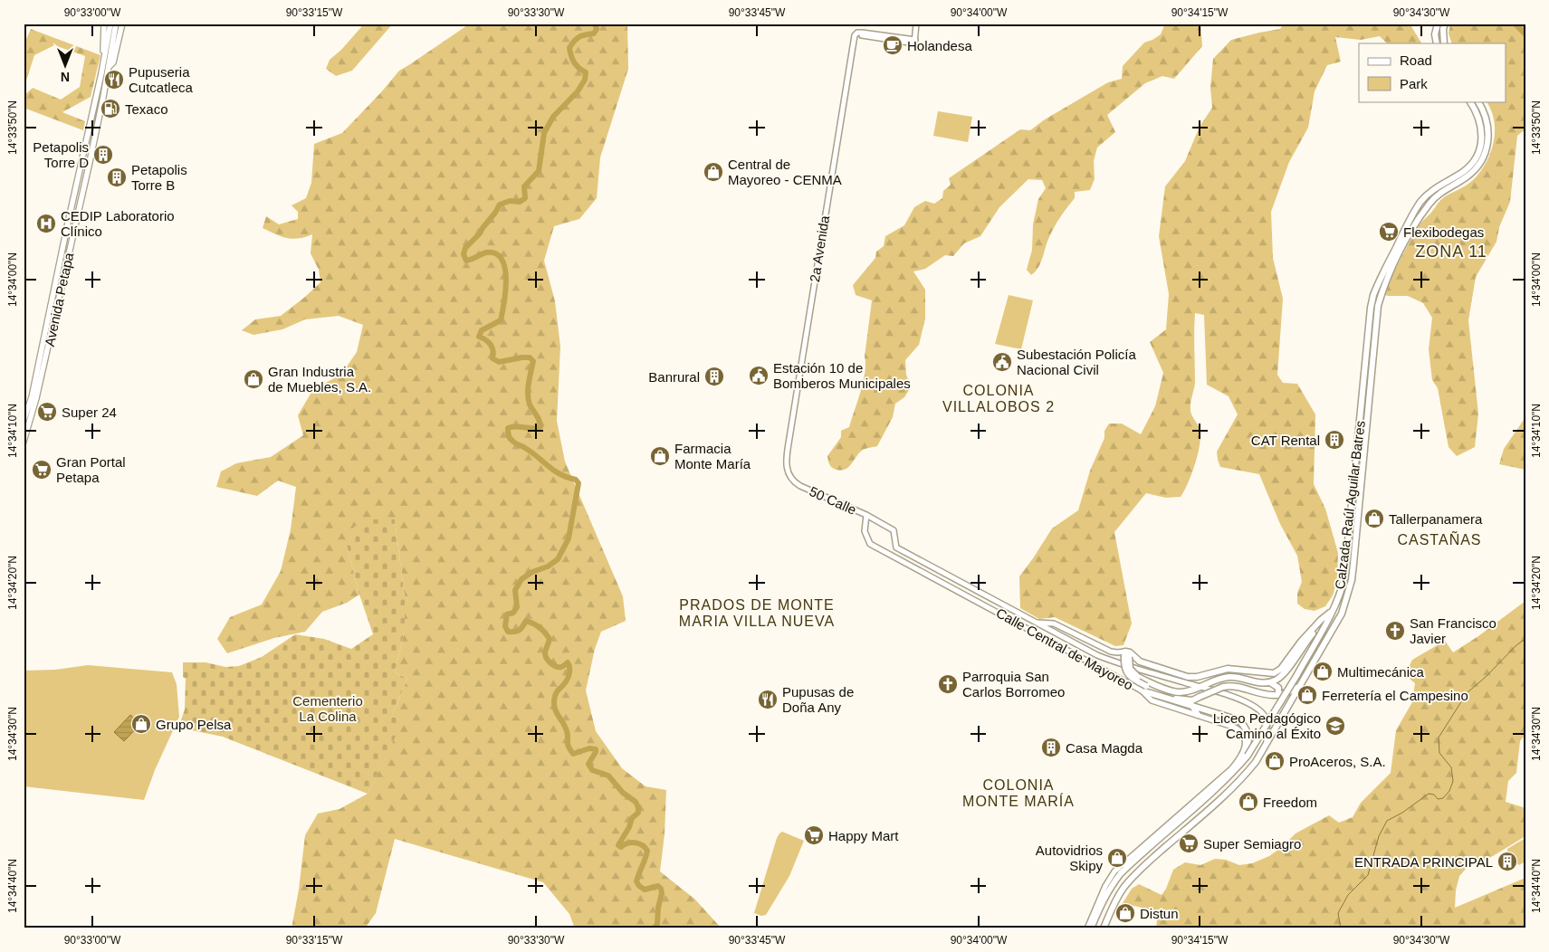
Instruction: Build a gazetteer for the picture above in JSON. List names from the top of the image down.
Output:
{
  "streets": {
    "highway": ["Calzada Raúl Aguilar Batres"],
    "main road": [
      "2a Avenida",
      "Avenida Petapa",
      "50 Calle",
      "Calle Central de Mayoreo"
    ]
  },
  "crossings": [
    ["2a Avenida", "50 Calle"],
    ["50 Calle", "Calle Central de Mayoreo"],
    ["Calzada Raúl Aguilar Batres", "Calle Central de Mayoreo"]
  ],
  "districts": [
    "ZONA 11",
    "COLONIA VILLALOBOS 2",
    "CASTAÑAS",
    "PRADOS DE MONTE MARIA VILLA NUEVA",
    "COLONIA MONTE MARÍA"
  ],
  "parks": ["Cementerio La Colina"],
  "places": {
    "cafe": ["Holandesa"],
    "restaurant": ["Pupuseria Cutcatleca", "Pupusas de Doña Any"],
    "fuel station": ["Texaco"],
    "building": [
      "Petapolis Torre D",
      "Petapolis Torre B",
      "Banrural",
      "CAT Rental",
      "Casa Magda",
      "ENTRADA PRINCIPAL"
    ],
    "shop": [
      "Central de Mayoreo - CENMA",
      "Gran Industria de Muebles, S.A.",
      "Farmacia Monte María",
      "Tallerpanamera",
      "Multimecánica",
      "Ferretería el Campesino",
      "Grupo Pelsa",
      "ProAceros, S.A.",
      "Freedom",
      "Autovidrios Skipy",
      "Distun"
    ],
    "hospital": ["CEDIP Laboratorio Clínico"],
    "supermarket": [
      "Flexibodegas",
      "Super 24",
      "Gran Portal Petapa",
      "Happy Mart",
      "Super Semiagro"
    ],
    "public building": ["Subestación Policía Nacional Civil", "Estación 10 de Bomberos Municipales"],
    "church": ["San Francisco Javier", "Parroquia San Carlos Borromeo"],
    "school or university": ["Liceo Pedagógico Camino al Éxito"]
  },
  "legend": ["Road", "Park"],
  "north": "bottom",
  "coordinates": [
    "90°33'00\"W",
    "90°33'15\"W",
    "90°33'30\"W",
    "90°33'45\"W",
    "90°34'00\"W",
    "90°34'15\"W",
    "90°34'30\"W",
    "14°33'50\"N",
    "14°34'00\"N",
    "14°34'10\"N",
    "14°34'20\"N",
    "14°34'30\"N",
    "14°34'40\"N"
  ]
}
